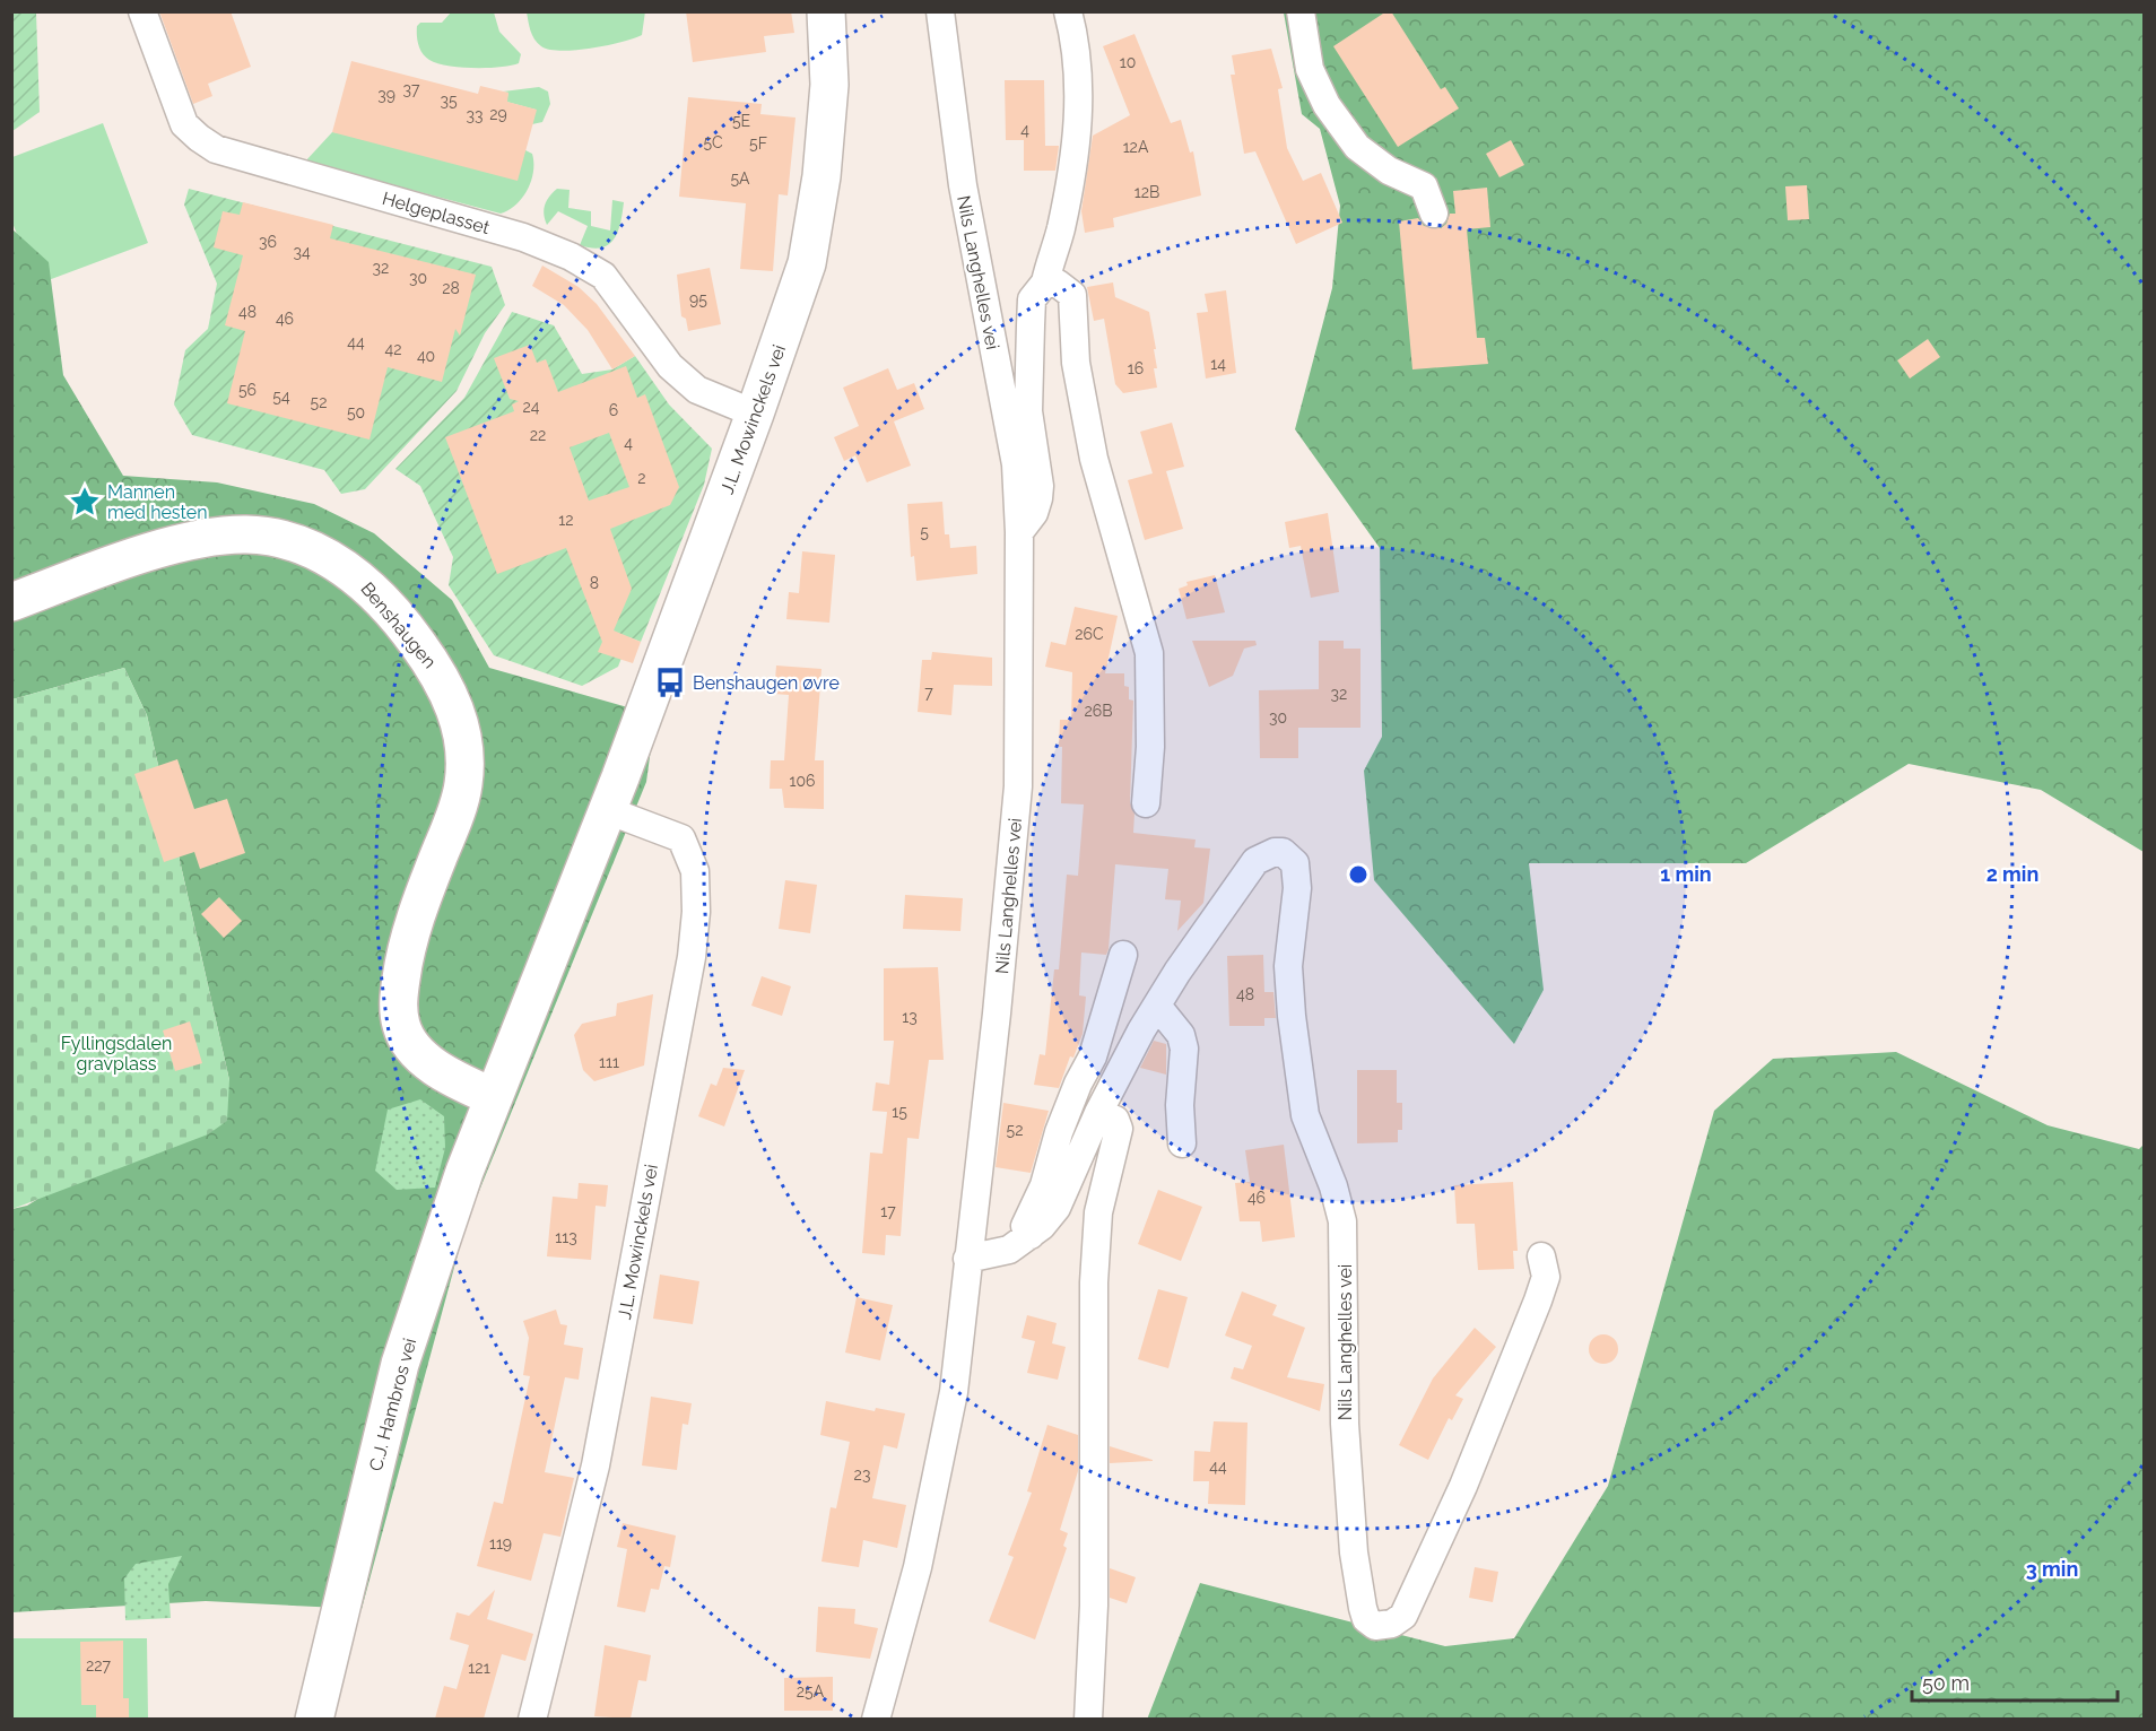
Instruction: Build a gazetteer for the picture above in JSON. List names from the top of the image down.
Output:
{
  "streets": {
    "main road": ["J.L. Mowinckels vei", "Benshaugen", "C.J. Hambros vei"],
    "street": ["Helgeplasset", "Nils Langhelles vei"]
  },
  "crossings": [
    ["Helgeplasset", "J.L. Mowinckels vei"],
    ["J.L. Mowinckels vei", "Benshaugen"],
    ["J.L. Mowinckels vei", "C.J. Hambros vei"],
    ["Benshaugen", "C.J. Hambros vei"]
  ],
  "parks": ["Fyllingsdalen gravplass"],
  "places": {
    "place": ["Mannen med hesten"],
    "bus stop": ["Benshaugen øvre"]
  },
  "house_numbers": [
    "10",
    "37",
    "39",
    "35",
    "29",
    "33",
    "5E",
    "4",
    "5C",
    "5F",
    "12A",
    "5A",
    "12B",
    "36",
    "34",
    "32",
    "30",
    "28",
    "95",
    "48",
    "46",
    "44",
    "42",
    "40",
    "14",
    "16",
    "56",
    "54",
    "52",
    "24",
    "6",
    "50",
    "22",
    "4",
    "2",
    "12",
    "5",
    "8",
    "26C",
    "7",
    "32",
    "26B",
    "30",
    "106",
    "48",
    "13",
    "111",
    "15",
    "52",
    "46",
    "17",
    "113",
    "44",
    "23",
    "119",
    "227",
    "121",
    "25A"
  ],
  "scale_bar": "50 m",
  "rings": ["1 min", "2 min", "3 min"]
}
